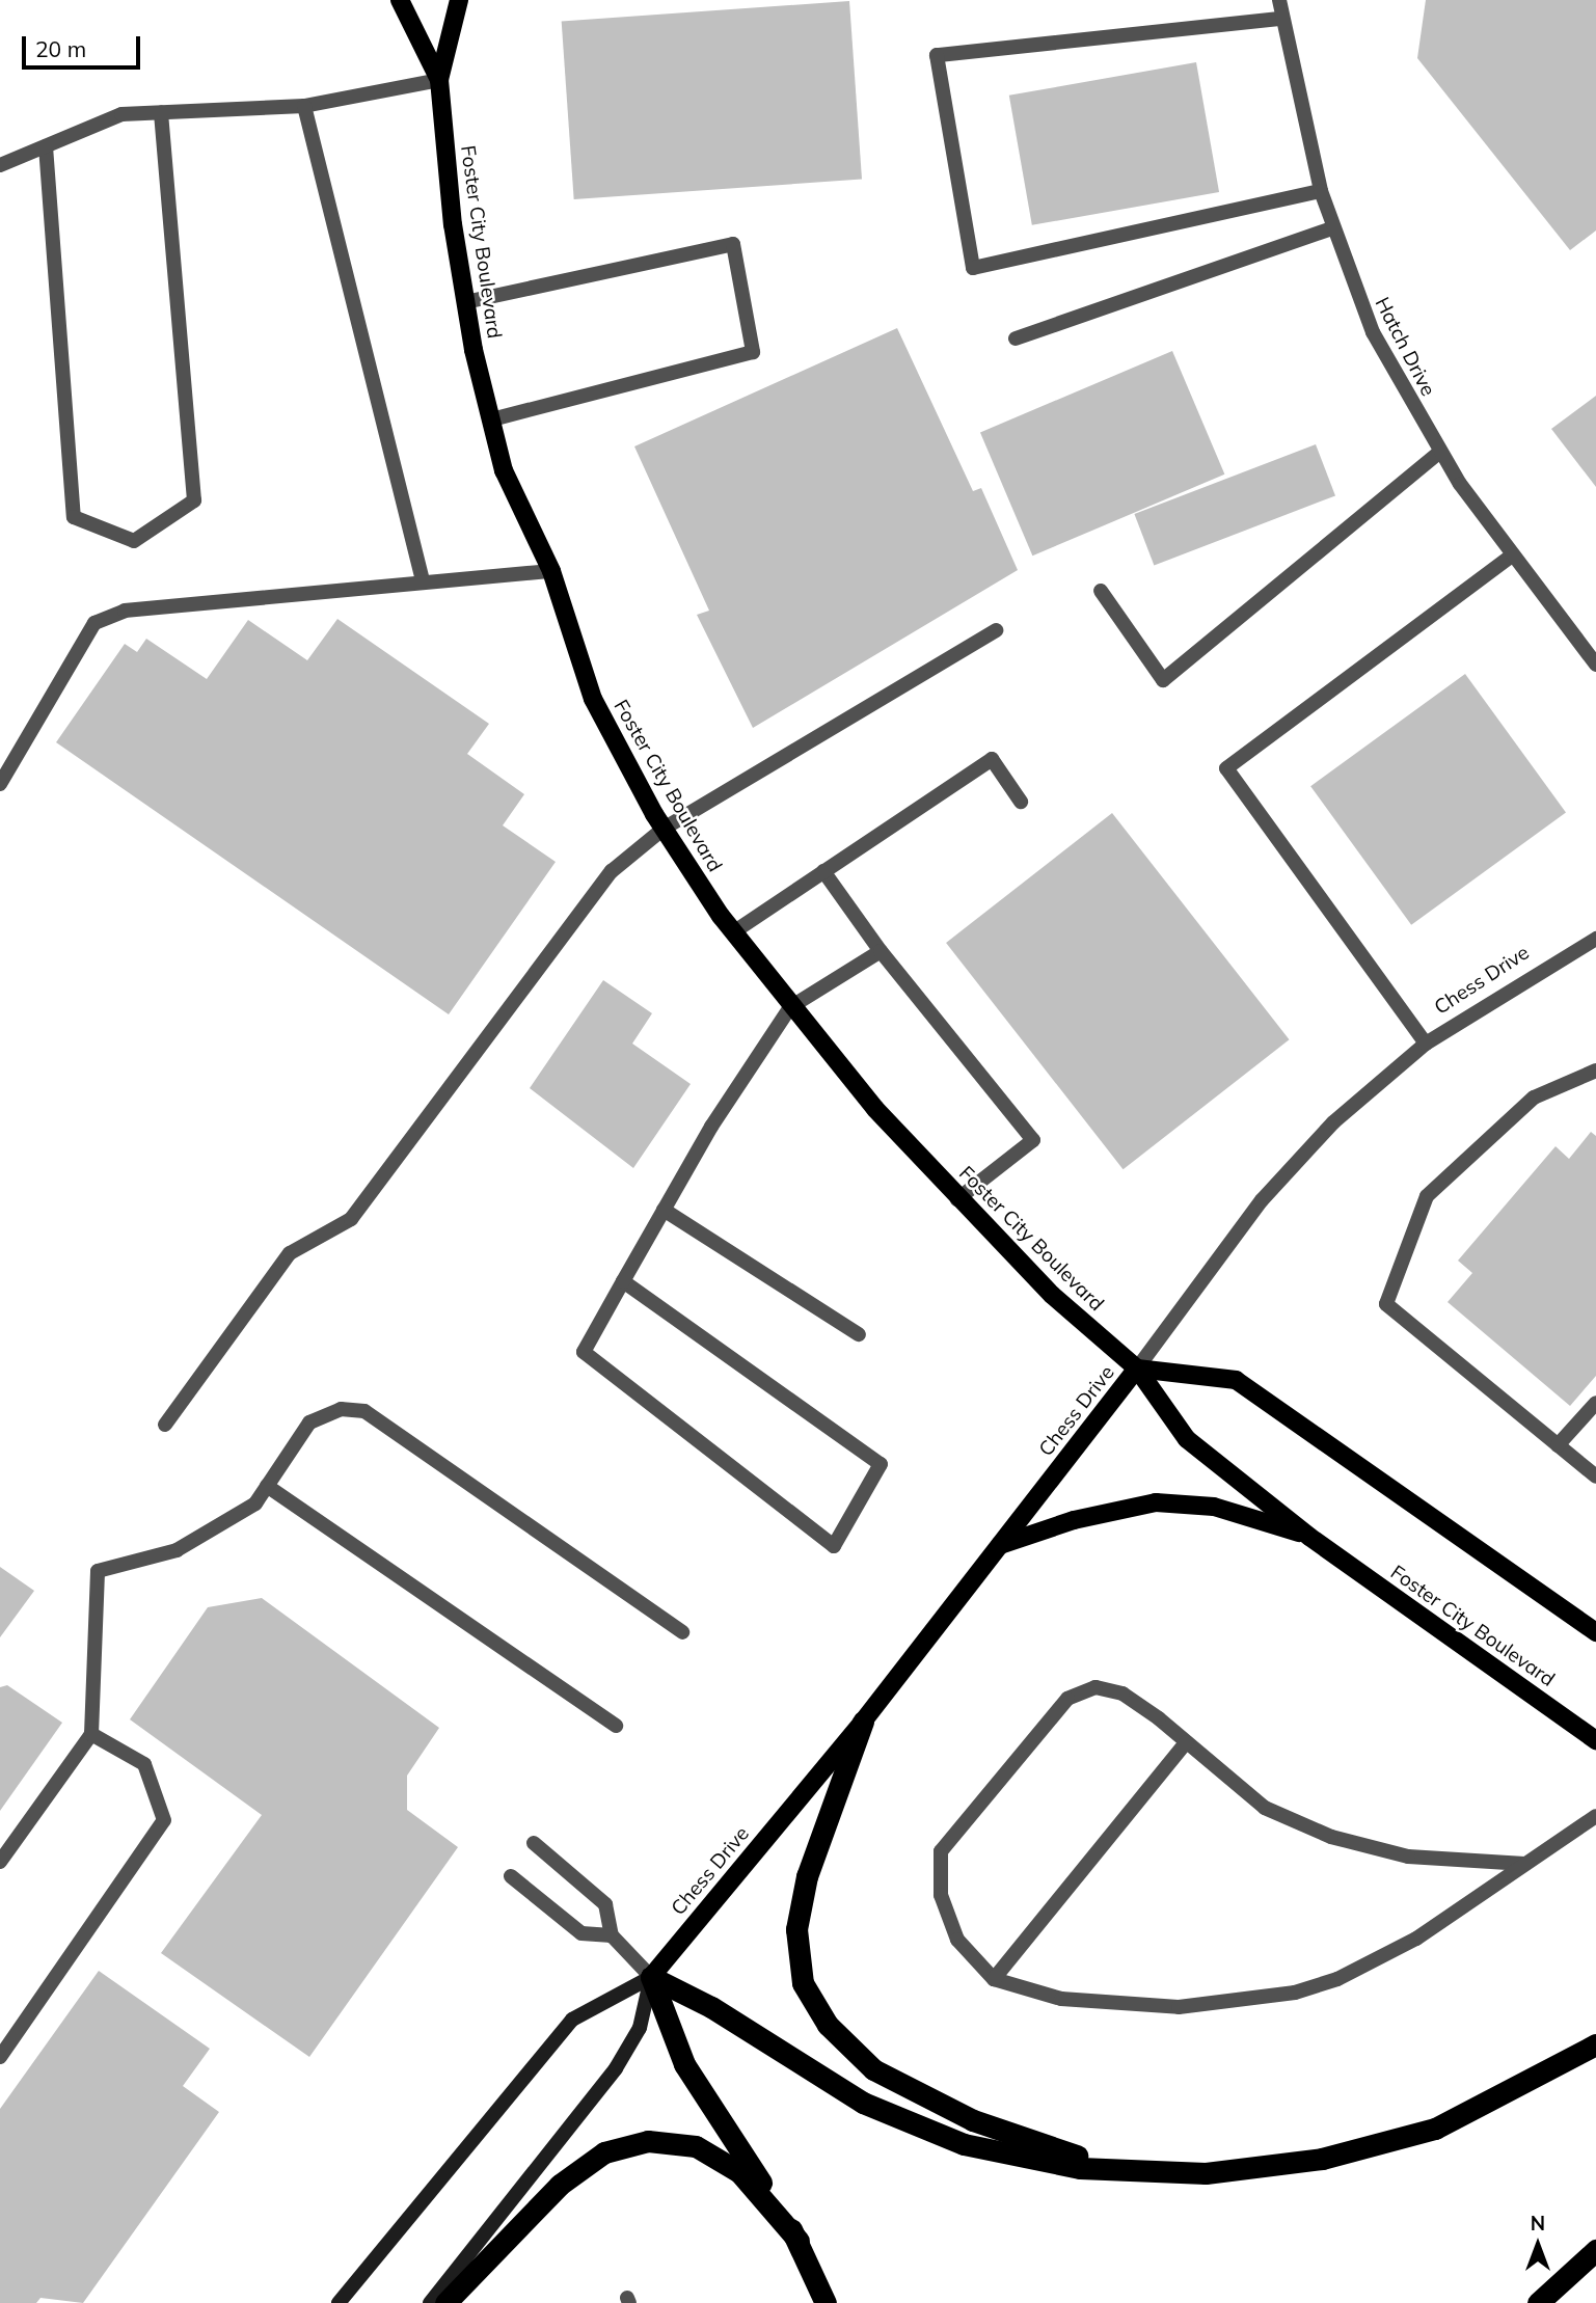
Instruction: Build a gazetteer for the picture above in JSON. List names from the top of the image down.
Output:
{
  "streets": {
    "main road": ["Foster City Boulevard", "Chess Drive"],
    "street": ["Hatch Drive"]
  },
  "crossings": [
    ["Foster City Boulevard", "Chess Drive"]
  ],
  "scale_bar": "20 m",
  "north": "top"
}
